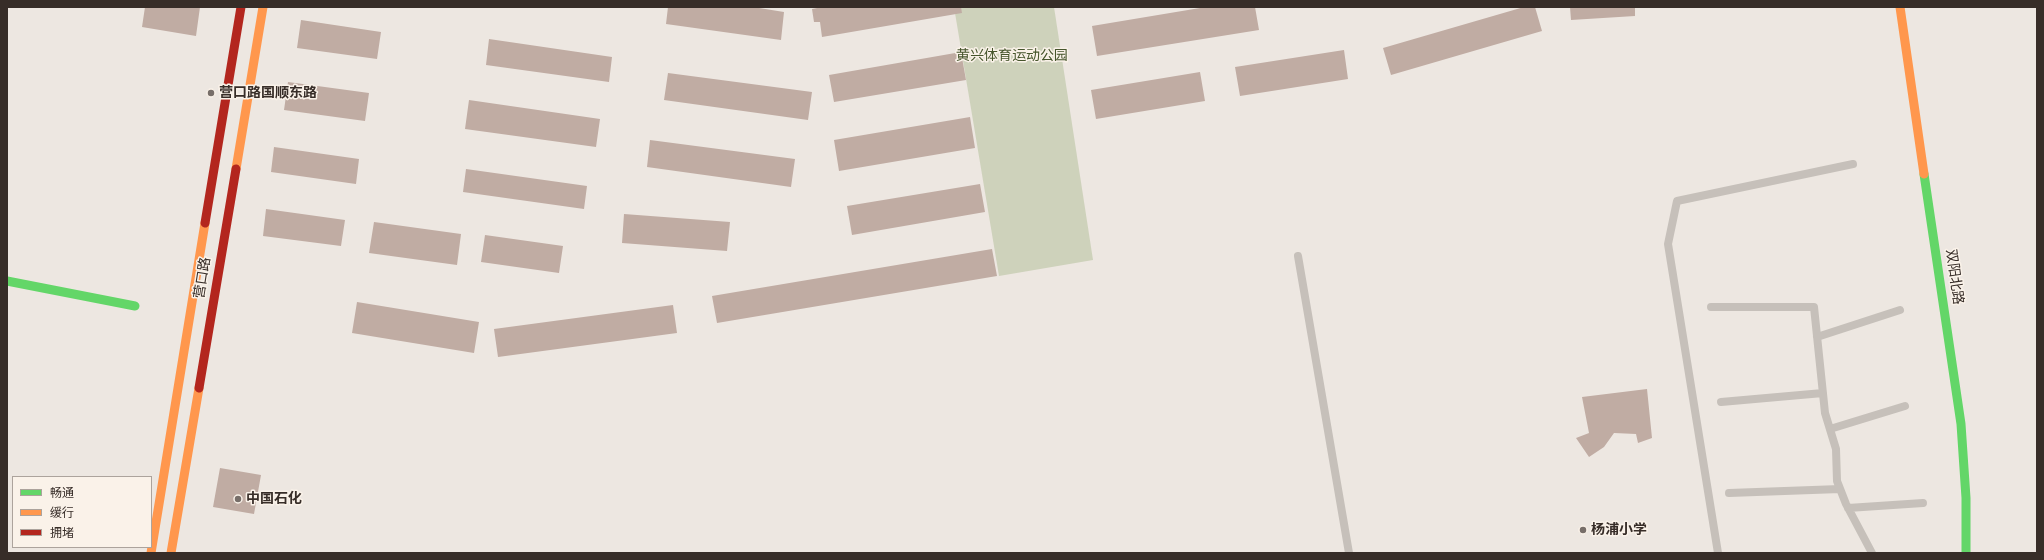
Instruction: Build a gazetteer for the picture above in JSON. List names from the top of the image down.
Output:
{
  "streets": {
    "main road": ["双阳北路", "营口路"]
  },
  "parks": ["黄兴体育运动公园"],
  "places": ["营口路国顺东路", "中国石化", "杨浦小学"],
  "legend": ["畅通", "缓行", "拥堵"]
}
